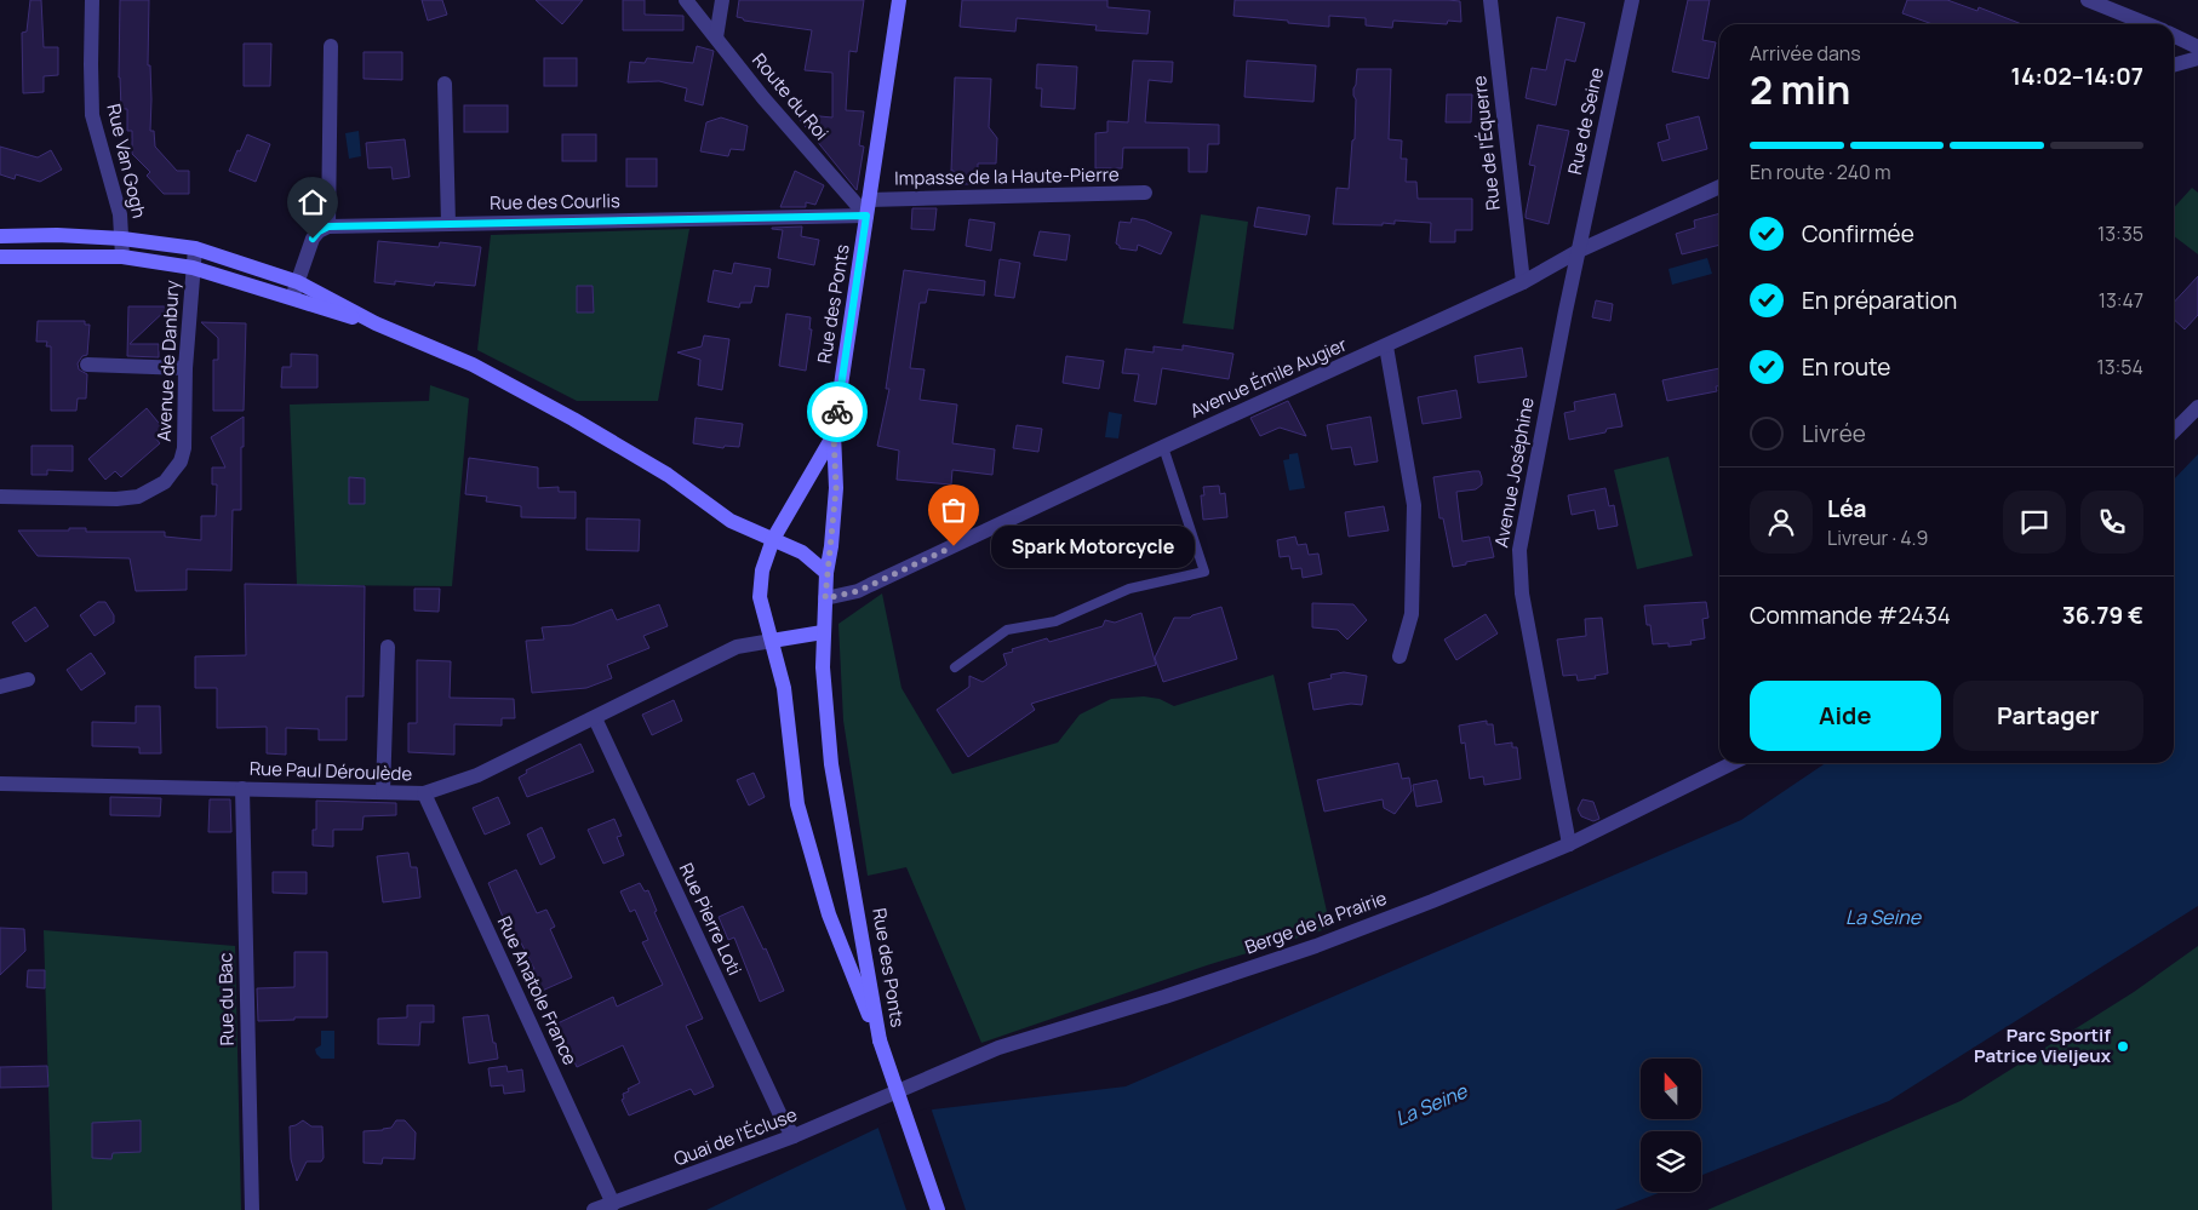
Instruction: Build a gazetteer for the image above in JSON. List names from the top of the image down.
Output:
{
  "streets": {
    "main road": ["Rue des Ponts"],
    "street": [
      "Route du Roi",
      "Rue de Seine",
      "Rue de l'Équerre",
      "Rue Van Gogh",
      "Impasse de la Haute-Pierre",
      "Rue des Courlis",
      "Avenue de Danbury",
      "Avenue Émile Augier",
      "Avenue Joséphine",
      "Rue Paul Déroulède",
      "Rue Pierre Loti",
      "Berge de la Prairie",
      "Rue Anatole France",
      "Rue du Bac",
      "Quai de l'Écluse"
    ]
  },
  "crossings": [
    ["Route du Roi", "Rue des Courlis"],
    ["Route du Roi", "Rue des Ponts"],
    ["Rue de Seine", "Avenue Émile Augier"],
    ["Rue de Seine", "Avenue Joséphine"],
    ["Rue de l'Équerre", "Avenue Émile Augier"],
    ["Impasse de la Haute-Pierre", "Rue des Ponts"],
    ["Rue des Courlis", "Rue des Ponts"],
    ["Rue des Ponts", "Avenue Émile Augier"],
    ["Rue des Ponts", "Rue Paul Déroulède"],
    ["Avenue Émile Augier", "Avenue Joséphine"],
    ["Avenue Joséphine", "Berge de la Prairie"],
    ["Rue Paul Déroulède", "Rue Pierre Loti"],
    ["Rue Paul Déroulède", "Rue Anatole France"],
    ["Rue Paul Déroulède", "Rue du Bac"],
    ["Rue Pierre Loti", "Quai de l'Écluse"],
    ["Berge de la Prairie", "Quai de l'Écluse"],
    ["Rue Anatole France", "Quai de l'Écluse"]
  ],
  "water": ["La Seine"],
  "places": ["Spark Motorcycle", "Parc Sportif Patrice Vieljeux"],
  "north": "top",
  "page": {
    "heading": ["2 min", "Arrivée dans", "14:02–14:07"],
    "panel": [
      "Léa",
      "Livreur · 4.9",
      "Commande #2434",
      "36.79 €"
    ],
    "bar": "En route · 240 m",
    "list": [
      ["Confirmée", "13:35"],
      ["En préparation", "13:47"],
      ["En route", "13:54"],
      "Livrée"
    ],
    "bubble": "Spark Motorcycle",
    "buttons": ["Aide", "Partager"]
  }
}
